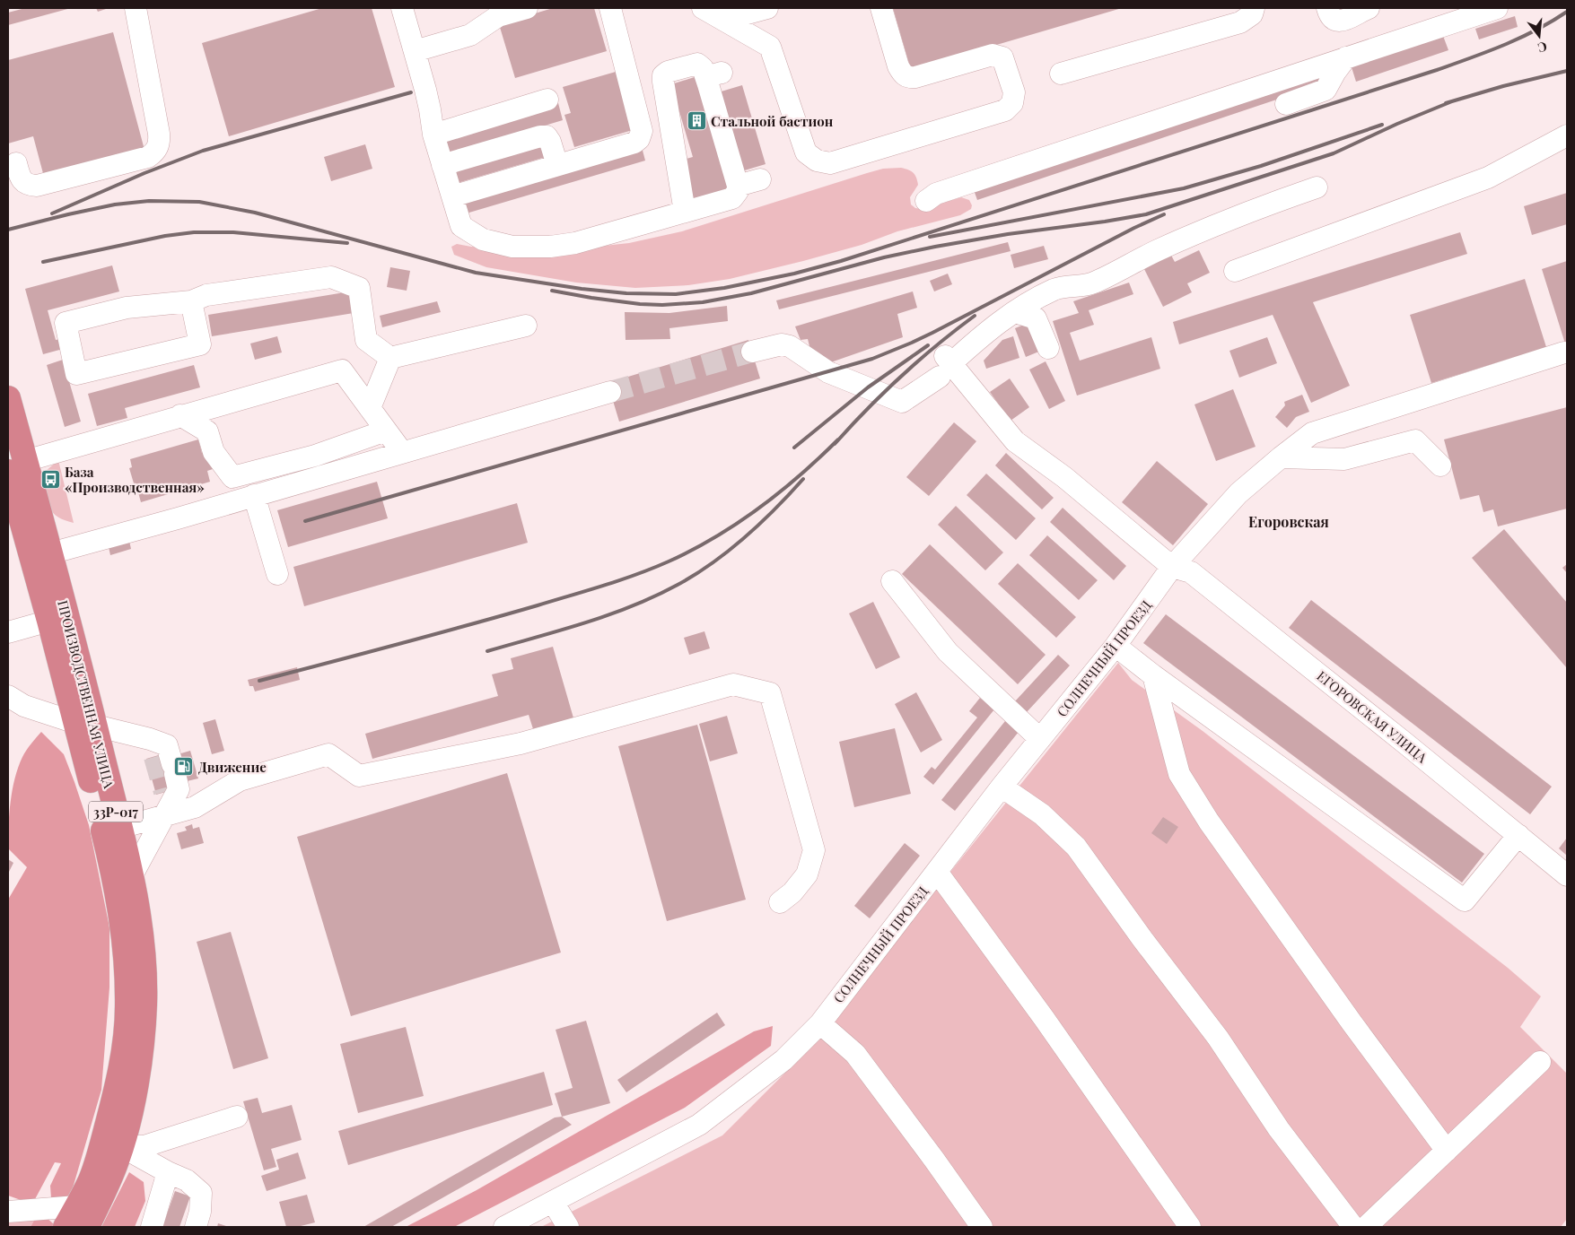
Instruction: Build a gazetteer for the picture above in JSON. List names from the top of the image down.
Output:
{
  "streets": {
    "highway": ["ПРОИЗВОДСТВЕННАЯ УЛИЦА", "33Р-017"],
    "street": ["СОЛНЕЧНЫЙ ПРОЕЗД", "ЕГОРОВСКАЯ УЛИЦА"]
  },
  "crossings": [
    ["СОЛНЕЧНЫЙ ПРОЕЗД", "ЕГОРОВСКАЯ УЛИЦА"]
  ],
  "districts": ["Егоровская"],
  "places": {
    "building": ["Стальной бастион"],
    "bus stop": ["База «Производственная»"],
    "fuel station": ["Движение"]
  },
  "north": "bottom"
}
